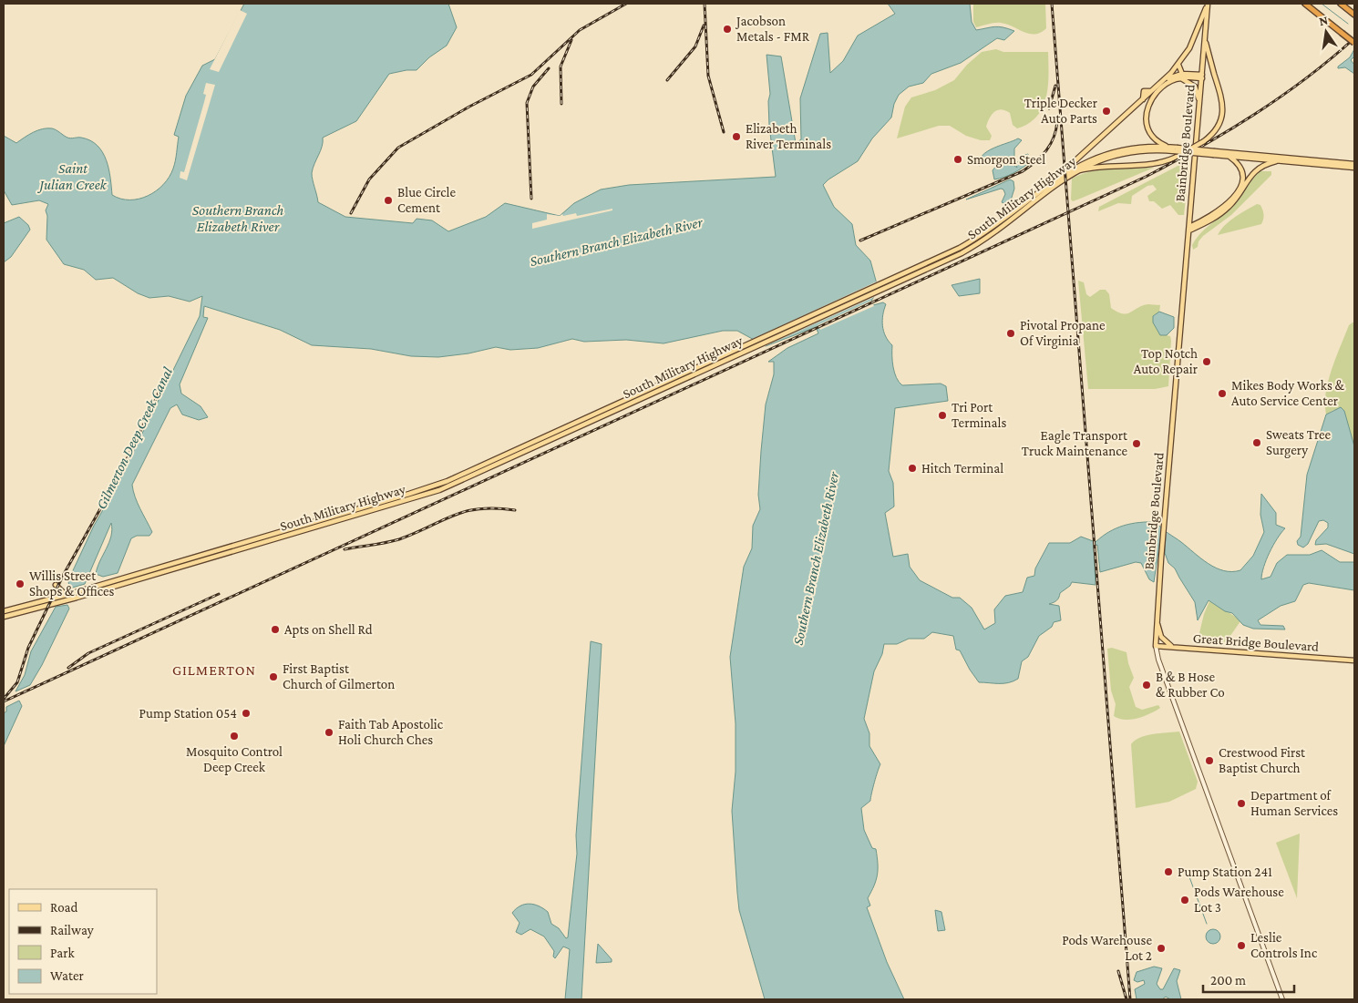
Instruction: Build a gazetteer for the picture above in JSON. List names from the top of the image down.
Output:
{
  "streets": {
    "main road": ["Bainbridge Boulevard", "South Military Highway", "Great Bridge Boulevard"]
  },
  "crossings": [
    ["Bainbridge Boulevard", "Great Bridge Boulevard"]
  ],
  "districts": ["GILMERTON"],
  "water": ["Saint Julian Creek", "Southern Branch Elizabeth River", "Gilmerton Deep Creek Canal"],
  "places": [
    "Jacobson Metals - FMR",
    "Triple Decker Auto Parts",
    "Elizabeth River Terminals",
    "Smorgon Steel",
    "Blue Circle Cement",
    "Pivotal Propane Of Virginia",
    "Top Notch Auto Repair",
    "Mikes Body Works & Auto Service Center",
    "Tri Port Terminals",
    "Sweats Tree Surgery",
    "Eagle Transport Truck Maintenance",
    "Hitch Terminal",
    "Willis Street Shops & Offices",
    "Apts on Shell Rd",
    "First Baptist Church of Gilmerton",
    "B & B Hose & Rubber Co",
    "Pump Station 054",
    "Faith Tab Apostolic Holi Church Ches",
    "Mosquito Control Deep Creek",
    "Crestwood First Baptist Church",
    "Department of Human Services",
    "Pump Station 241",
    "Pods Warehouse Lot 3",
    "Leslie Controls Inc",
    "Pods Warehouse Lot 2"
  ],
  "legend": [
    "Road",
    "Railway",
    "Park",
    "Water"
  ],
  "scale_bar": "200 m",
  "north": "top"
}
